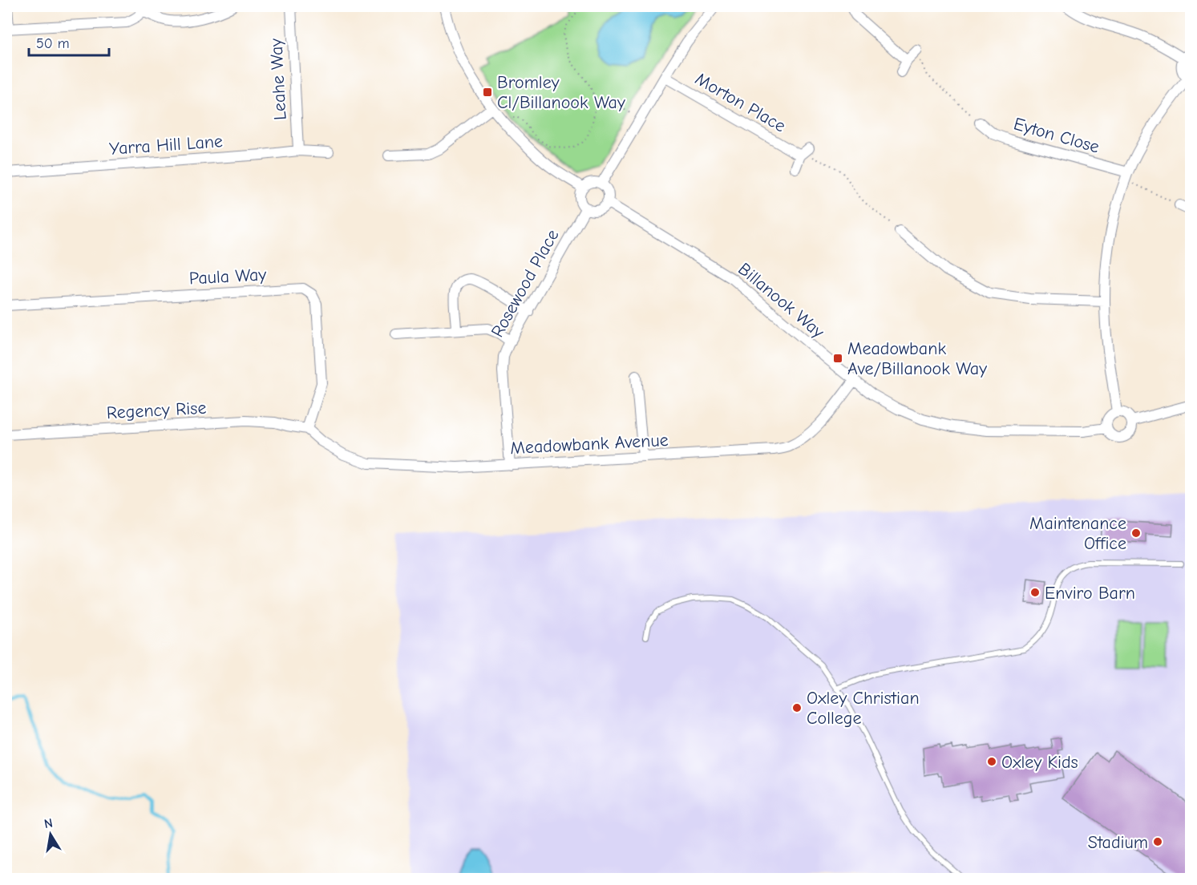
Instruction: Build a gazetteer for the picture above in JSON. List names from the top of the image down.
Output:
{
  "streets": {
    "street": [
      "Leahe Way",
      "Morton Place",
      "Eyton Close",
      "Yarra Hill Lane",
      "Paula Way",
      "Rosewood Place",
      "Billanook Way",
      "Regency Rise",
      "Meadowbank Avenue"
    ]
  },
  "crossings": [
    ["Leahe Way", "Yarra Hill Lane"],
    ["Paula Way", "Regency Rise"],
    ["Paula Way", "Meadowbank Avenue"],
    ["Rosewood Place", "Billanook Way"],
    ["Rosewood Place", "Meadowbank Avenue"],
    ["Billanook Way", "Meadowbank Avenue"],
    ["Regency Rise", "Meadowbank Avenue"]
  ],
  "places": {
    "transit": ["Bromley Cl/Billanook Way", "Meadowbank Ave/Billanook Way"],
    "other": [
      "Maintenance Office",
      "Enviro Barn",
      "Oxley Christian College",
      "Oxley Kids",
      "Stadium"
    ]
  },
  "scale_bar": "50 m",
  "north": "top"
}
